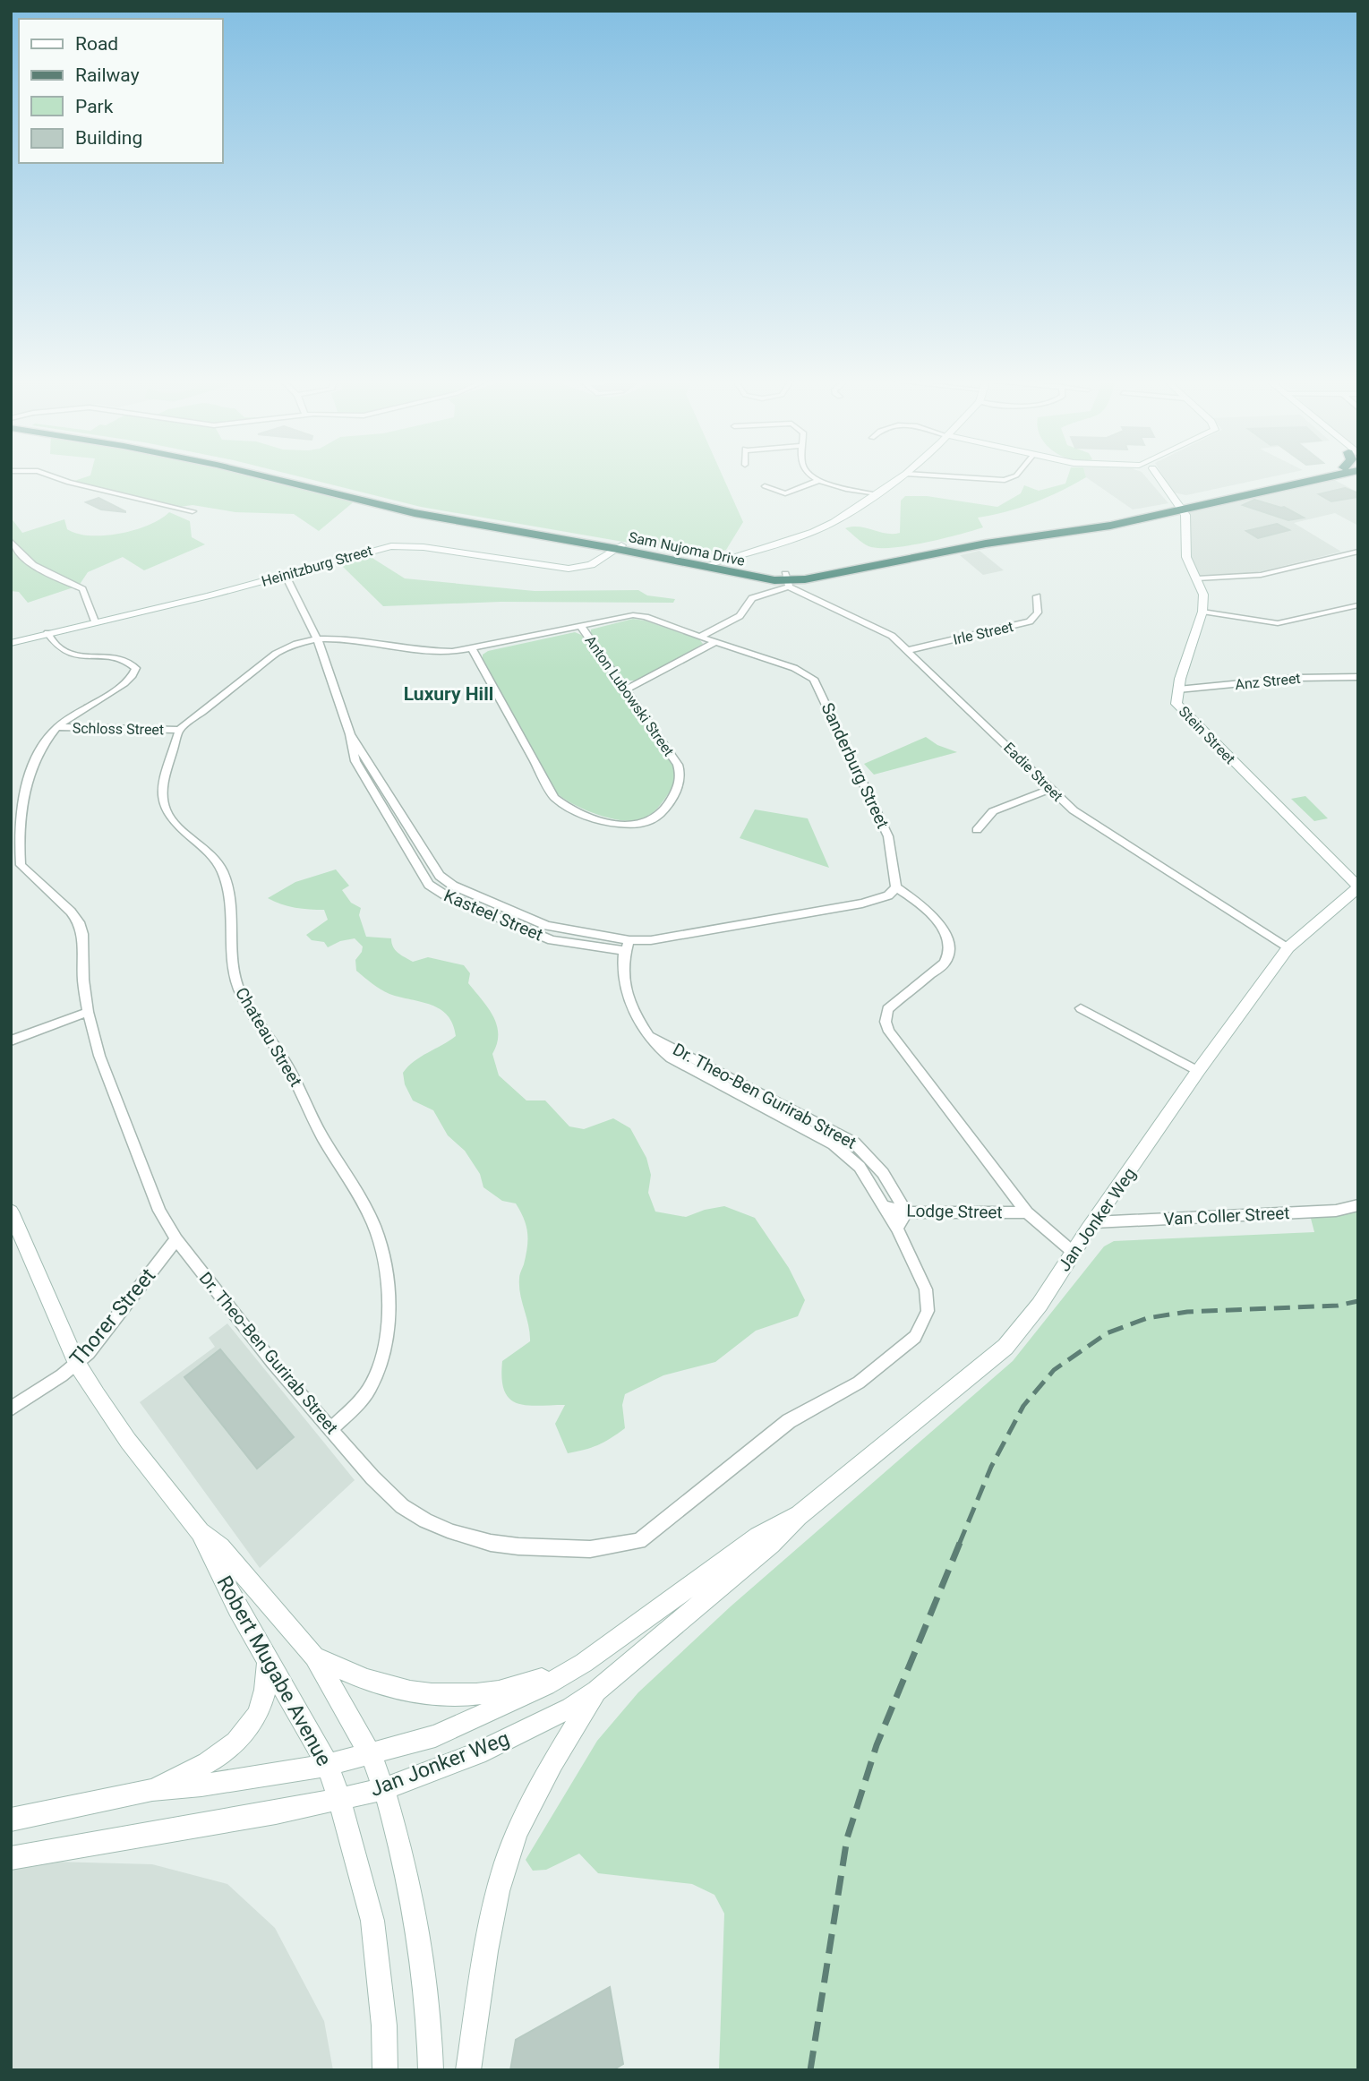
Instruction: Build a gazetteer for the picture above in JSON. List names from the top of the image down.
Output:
{
  "streets": {
    "highway": ["Sam Nujoma Drive"],
    "main road": [
      "Heinitzburg Street",
      "Stein Street",
      "Jan Jonker Weg",
      "Robert Mugabe Avenue"
    ],
    "street": [
      "Irle Street",
      "Anz Street",
      "Anton Lubowski Street",
      "Schloss Street",
      "Sanderburg Street",
      "Eadie Street",
      "Kasteel Street",
      "Chateau Street",
      "Dr. Theo-Ben Gurirab Street",
      "Lodge Street",
      "Van Coller Street",
      "Thorer Street"
    ]
  },
  "crossings": [
    ["Sam Nujoma Drive", "Heinitzburg Street"],
    ["Sam Nujoma Drive", "Stein Street"],
    ["Sam Nujoma Drive", "Eadie Street"],
    ["Heinitzburg Street", "Kasteel Street"],
    ["Heinitzburg Street", "Dr. Theo-Ben Gurirab Street"],
    ["Irle Street", "Eadie Street"],
    ["Anz Street", "Stein Street"],
    ["Anton Lubowski Street", "Sanderburg Street"],
    ["Anton Lubowski Street", "Kasteel Street"],
    ["Schloss Street", "Chateau Street"],
    ["Schloss Street", "Dr. Theo-Ben Gurirab Street"],
    ["Stein Street", "Jan Jonker Weg"],
    ["Sanderburg Street", "Kasteel Street"],
    ["Eadie Street", "Jan Jonker Weg"],
    ["Kasteel Street", "Dr. Theo-Ben Gurirab Street"],
    ["Chateau Street", "Dr. Theo-Ben Gurirab Street"],
    ["Dr. Theo-Ben Gurirab Street", "Lodge Street"],
    ["Dr. Theo-Ben Gurirab Street", "Thorer Street"],
    ["Van Coller Street", "Jan Jonker Weg"],
    ["Jan Jonker Weg", "Robert Mugabe Avenue"],
    ["Thorer Street", "Robert Mugabe Avenue"]
  ],
  "districts": ["Luxury Hill"],
  "legend": [
    "Road",
    "Railway",
    "Park",
    "Building"
  ]
}
